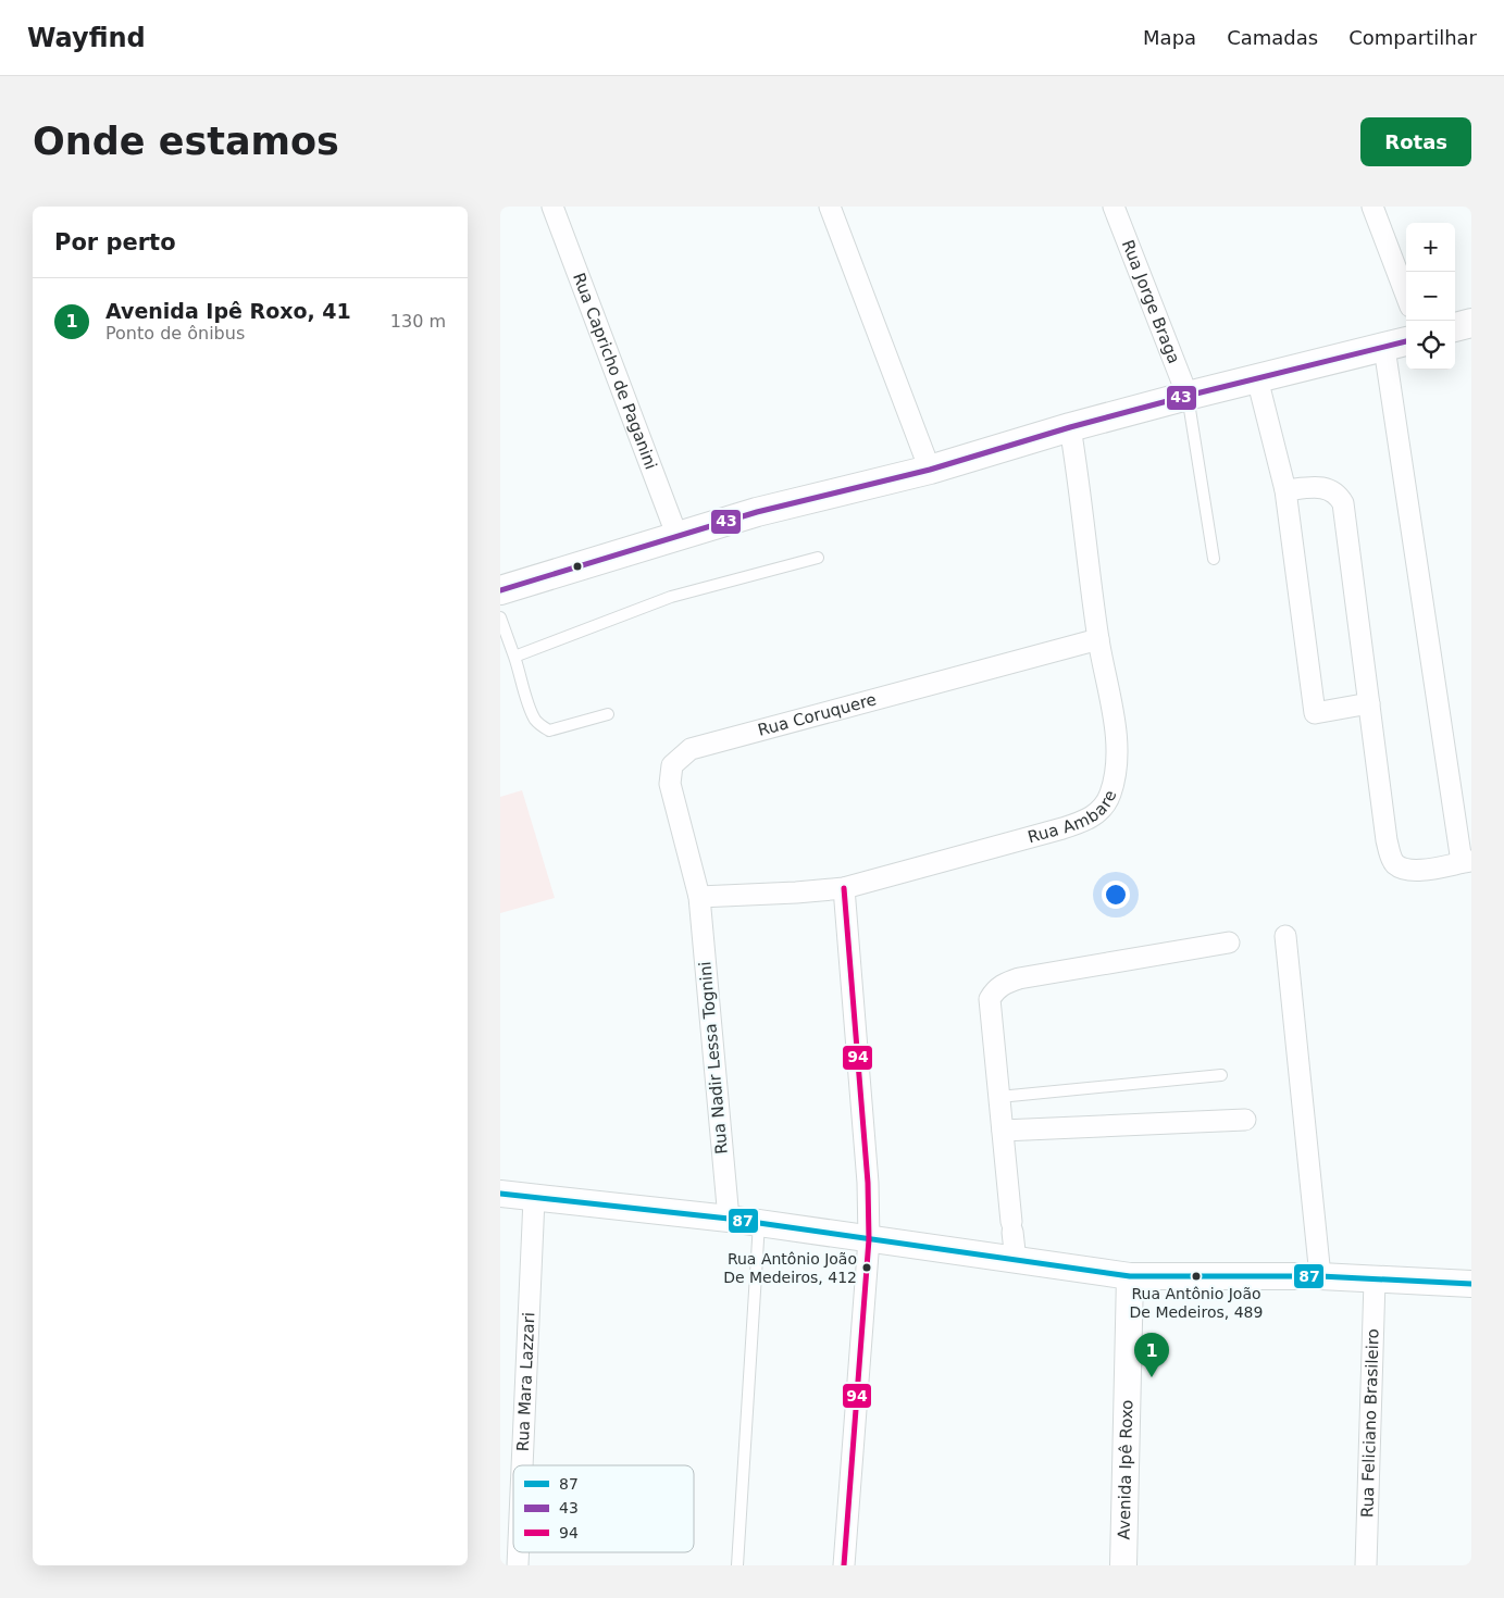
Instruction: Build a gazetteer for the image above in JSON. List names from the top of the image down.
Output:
{
  "streets": {
    "street": [
      "Rua Jorge Braga",
      "Rua Capricho de Paganini",
      "Rua Coruquere",
      "Rua Ambare",
      "Rua Nadir Lessa Tognini",
      "Rua Mara Lazzari",
      "Rua Feliciano Brasileiro",
      "Avenida Ipê Roxo"
    ]
  },
  "crossings": [
    ["Rua Coruquere", "Rua Ambare"],
    ["Rua Coruquere", "Rua Nadir Lessa Tognini"],
    ["Rua Ambare", "Rua Nadir Lessa Tognini"]
  ],
  "places": ["Rua Antônio João De Medeiros, 412", "Rua Antônio João De Medeiros, 489"],
  "lines": ["transit line 43", "transit line 94", "transit line 87"],
  "legend": ["87", "43", "94"],
  "page": {
    "header": "Wayfind",
    "nav": ["Mapa", "Camadas", "Compartilhar"],
    "buttons": "Rotas",
    "title": "Onde estamos",
    "heading": "Por perto",
    "map_buttons": ["+", "−"],
    "list": [
      {
        "mark": "1",
        "name": "Avenida Ipê Roxo, 41",
        "note": "Ponto de ônibus",
        "value": "130 m"
      }
    ],
    "pins": "1"
  }
}
